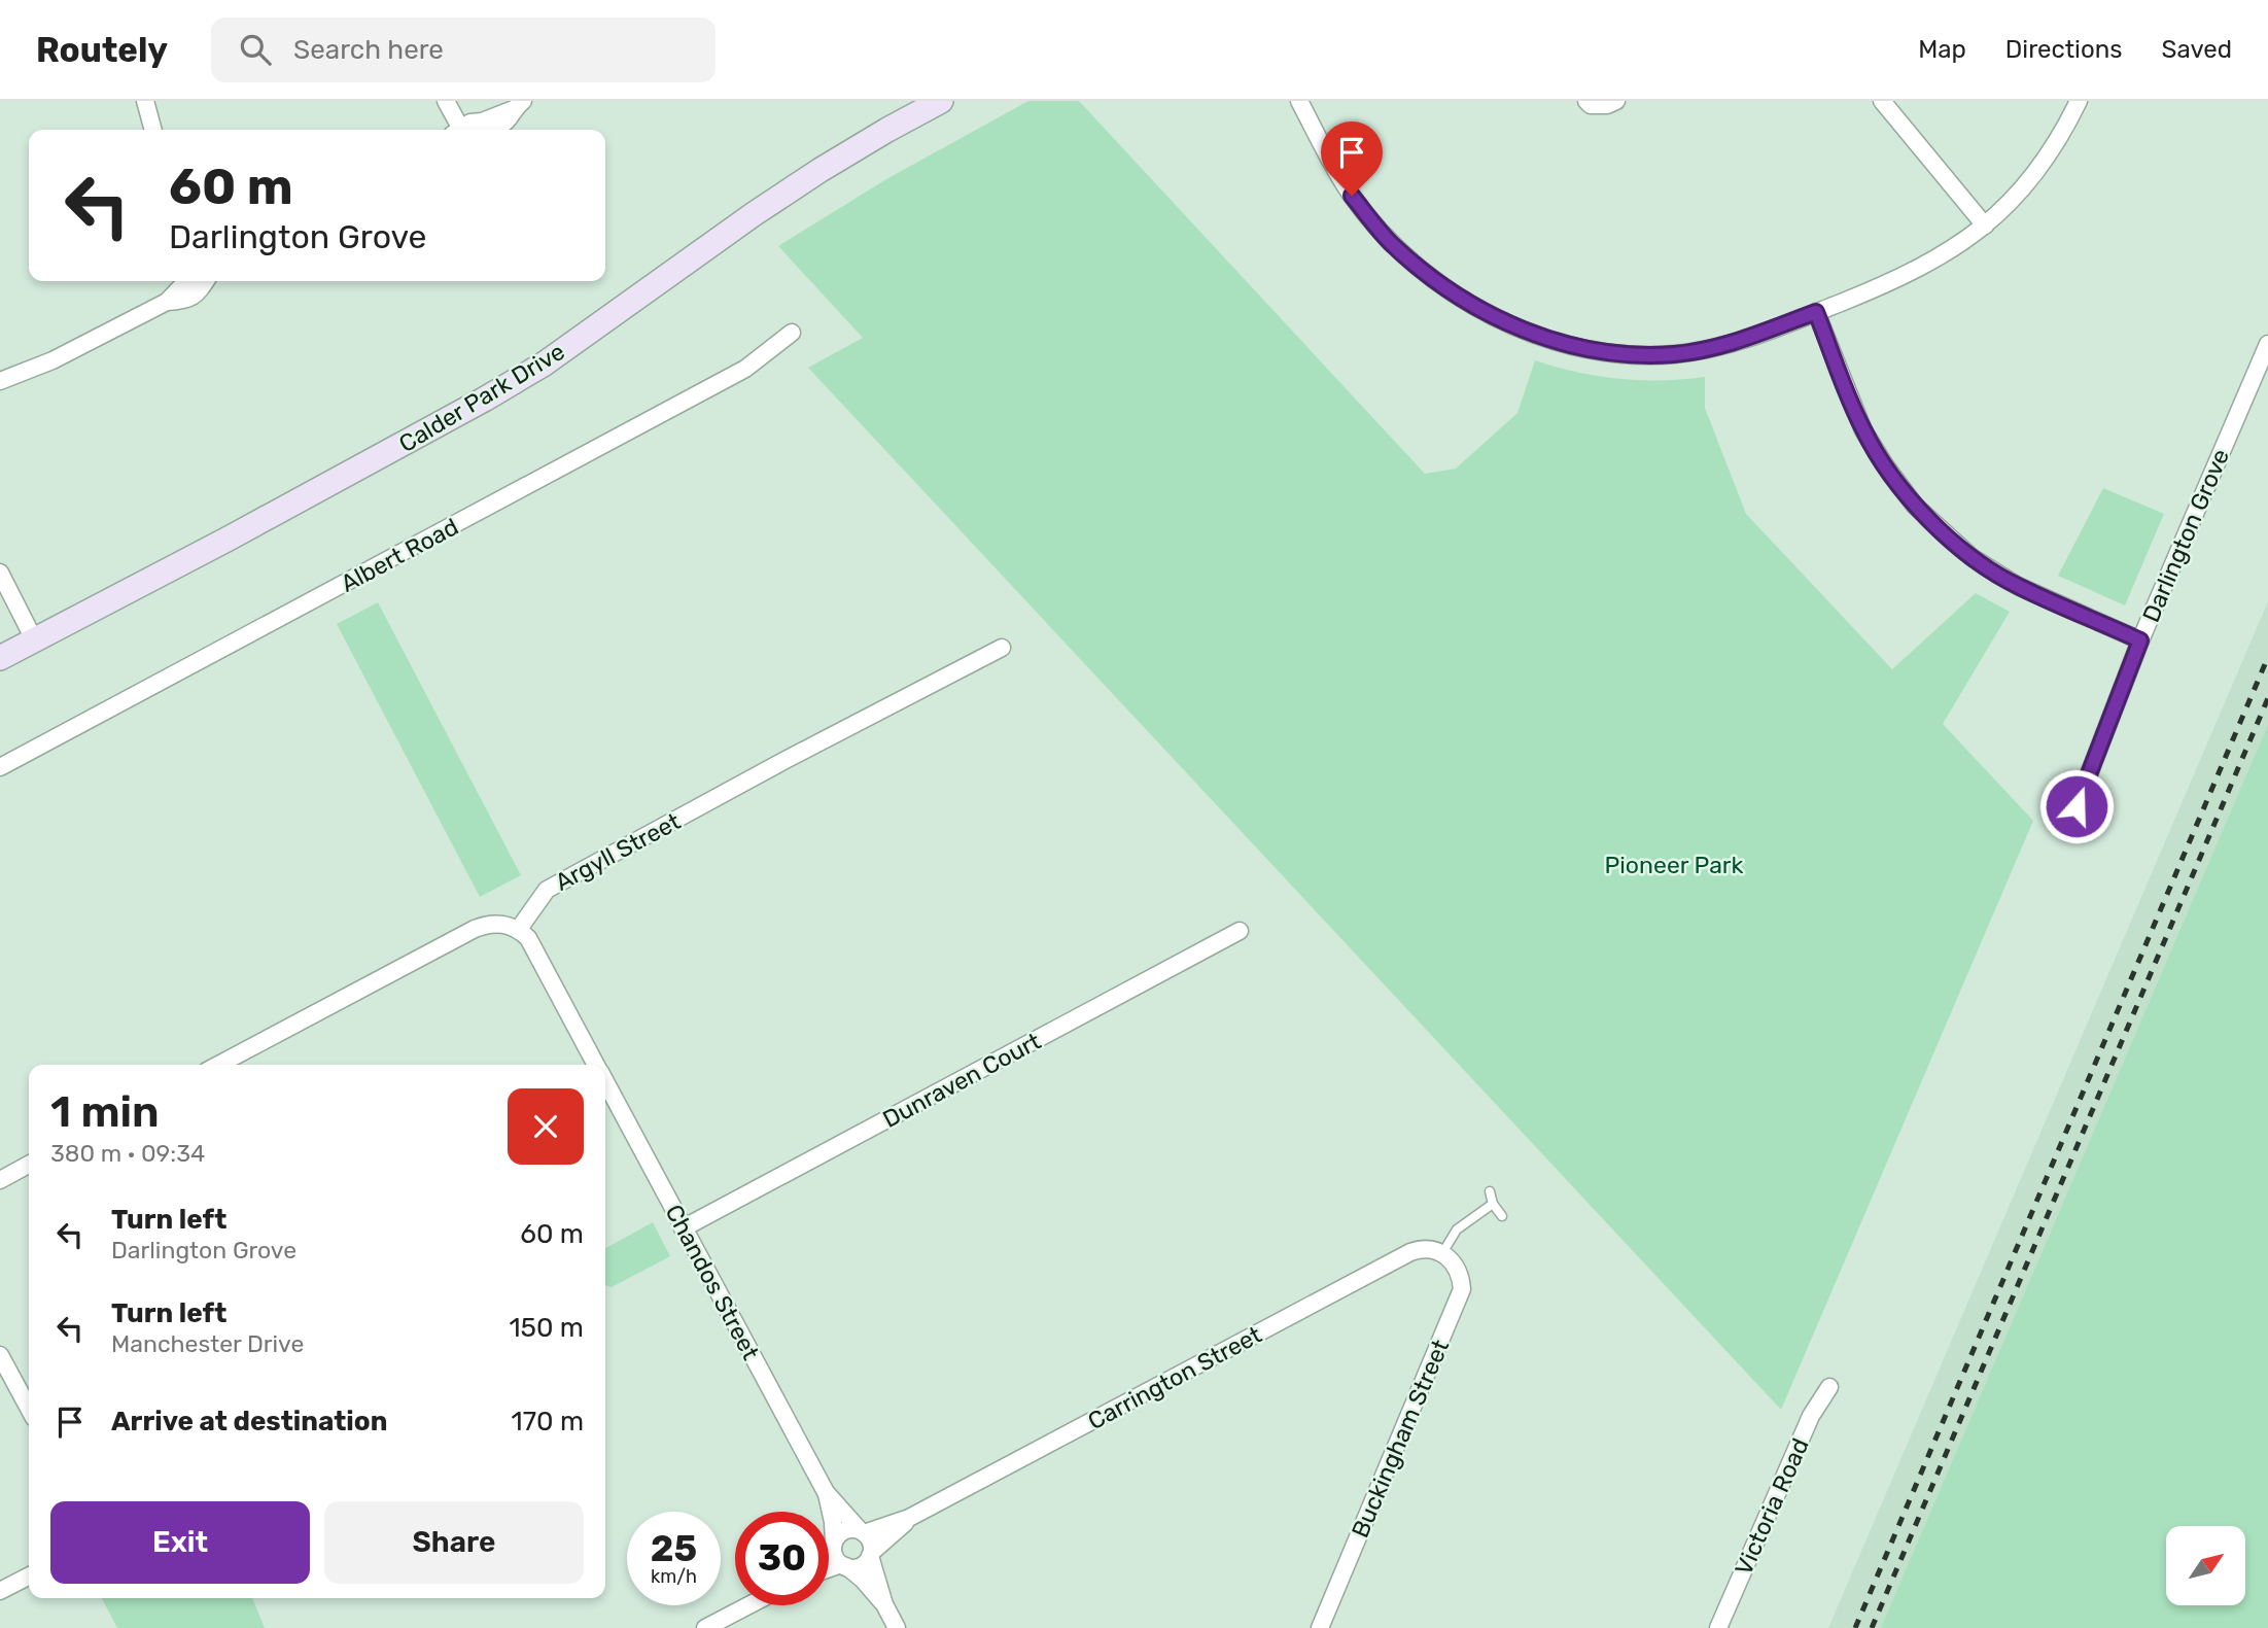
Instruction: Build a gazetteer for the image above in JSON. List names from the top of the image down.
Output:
{
  "streets": {
    "street": [
      "Calder Park Drive",
      "Darlington Grove",
      "Albert Road",
      "Argyll Street",
      "Dunraven Court",
      "Chandos Street",
      "Carrington Street",
      "Buckingham Street",
      "Victoria Road"
    ]
  },
  "crossings": [
    ["Argyll Street", "Chandos Street"],
    ["Dunraven Court", "Chandos Street"],
    ["Carrington Street", "Buckingham Street"]
  ],
  "parks": ["Pioneer Park"],
  "north": "top right",
  "page": {
    "header": "Routely",
    "search": "Search here",
    "nav": ["Map", "Directions", "Saved"],
    "turn": ["60 m", "Darlington Grove"],
    "heading": ["1 min", "380 m · 09:34"],
    "list": [
      {
        "name": "Turn left",
        "note": "Darlington Grove",
        "value": "60 m"
      },
      {
        "name": "Turn left",
        "note": "Manchester Drive",
        "value": "150 m"
      },
      {
        "name": "Arrive at destination",
        "value": "170 m"
      }
    ],
    "buttons": ["Exit", "Share"],
    "speed": "25 km/h",
    "limit": "30"
  }
}
